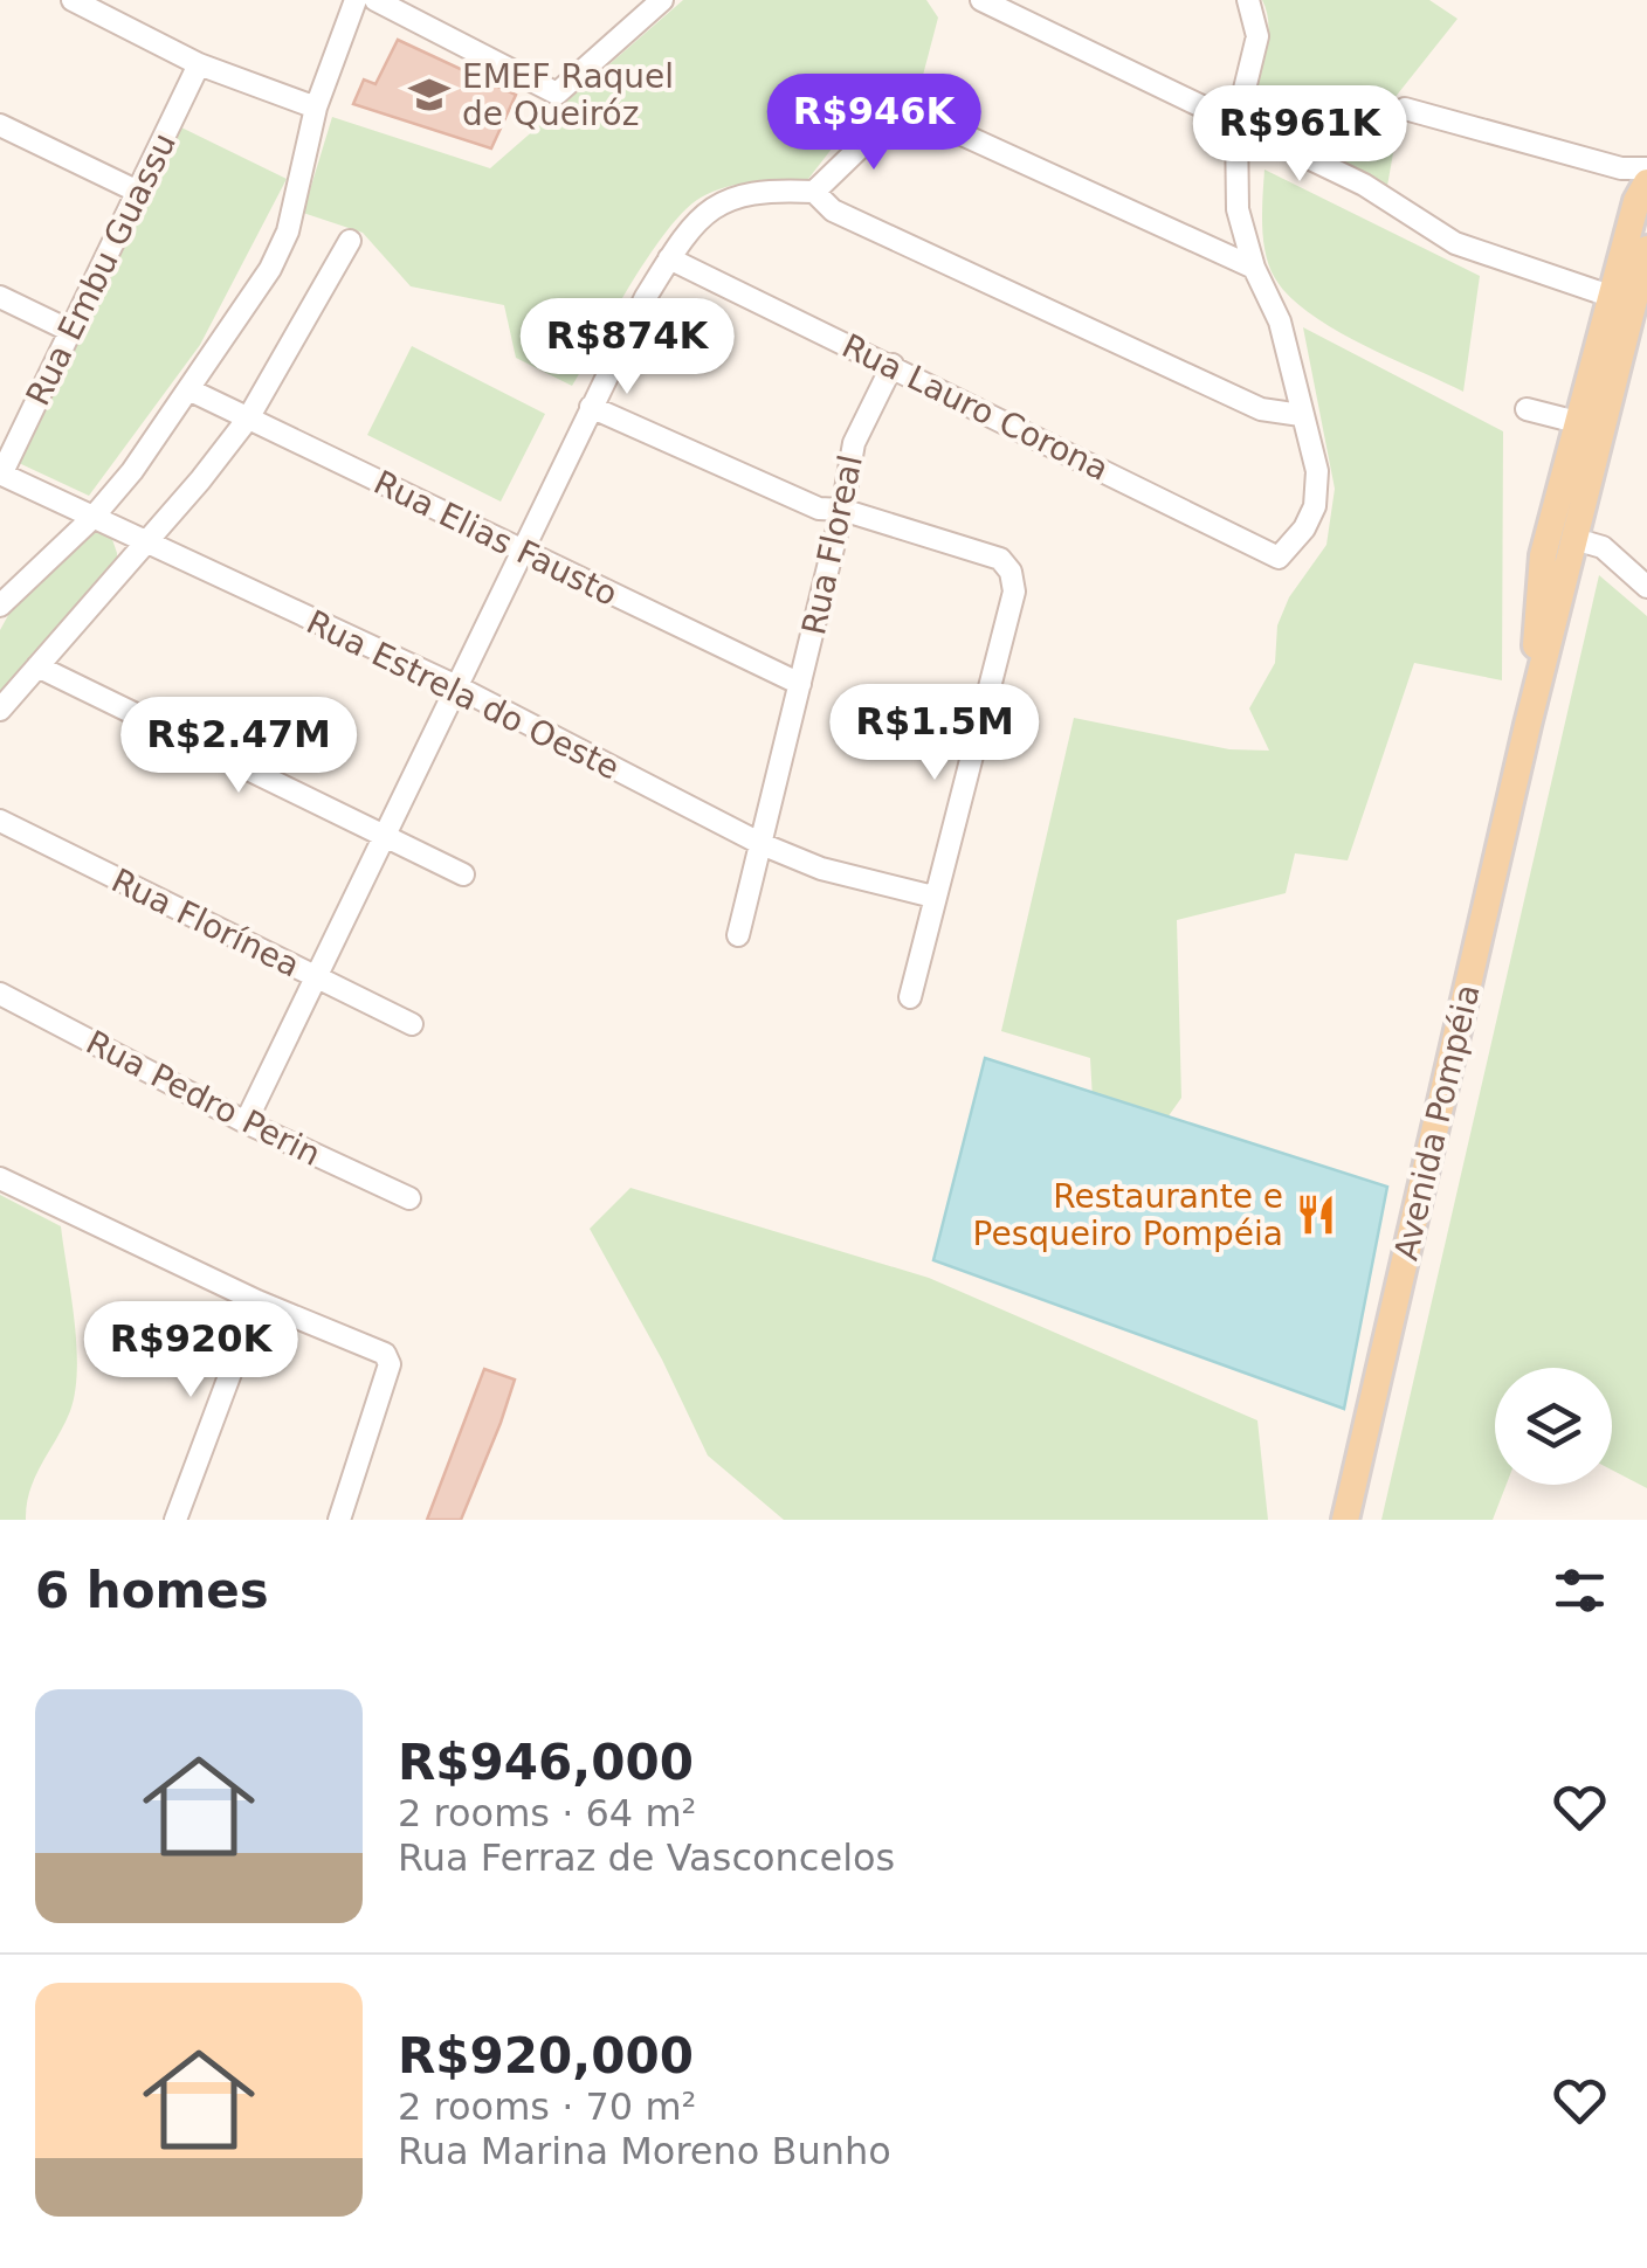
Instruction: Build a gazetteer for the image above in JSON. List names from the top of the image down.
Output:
{
  "streets": {
    "main road": ["Avenida Pompéia"],
    "street": [
      "Rua Embu Guassu",
      "Rua Lauro Corona",
      "Rua Elias Fausto",
      "Rua Floreal",
      "Rua Estrela do Oeste",
      "Rua Florínea",
      "Rua Pedro Perin"
    ]
  },
  "crossings": [
    ["Rua Embu Guassu", "Rua Estrela do Oeste"],
    ["Rua Lauro Corona", "Rua Floreal"],
    ["Rua Elias Fausto", "Rua Floreal"],
    ["Rua Floreal", "Rua Estrela do Oeste"]
  ],
  "places": {
    "school or university": ["EMEF Raquel de Queiróz"],
    "restaurant": ["Restaurante e Pesqueiro Pompéia"]
  },
  "page": {
    "price": [
      "R$946K",
      "R$961K",
      "R$874K",
      "R$1.5M",
      "R$2.47M",
      "R$920K"
    ],
    "heading": "6 homes",
    "list": [
      {
        "name": "R$946,000",
        "note": "2 rooms · 64 m² · Rua Ferraz de Vasconcelos"
      },
      {
        "name": "R$920,000",
        "note": "2 rooms · 70 m² · Rua Marina Moreno Bunho"
      }
    ]
  }
}
